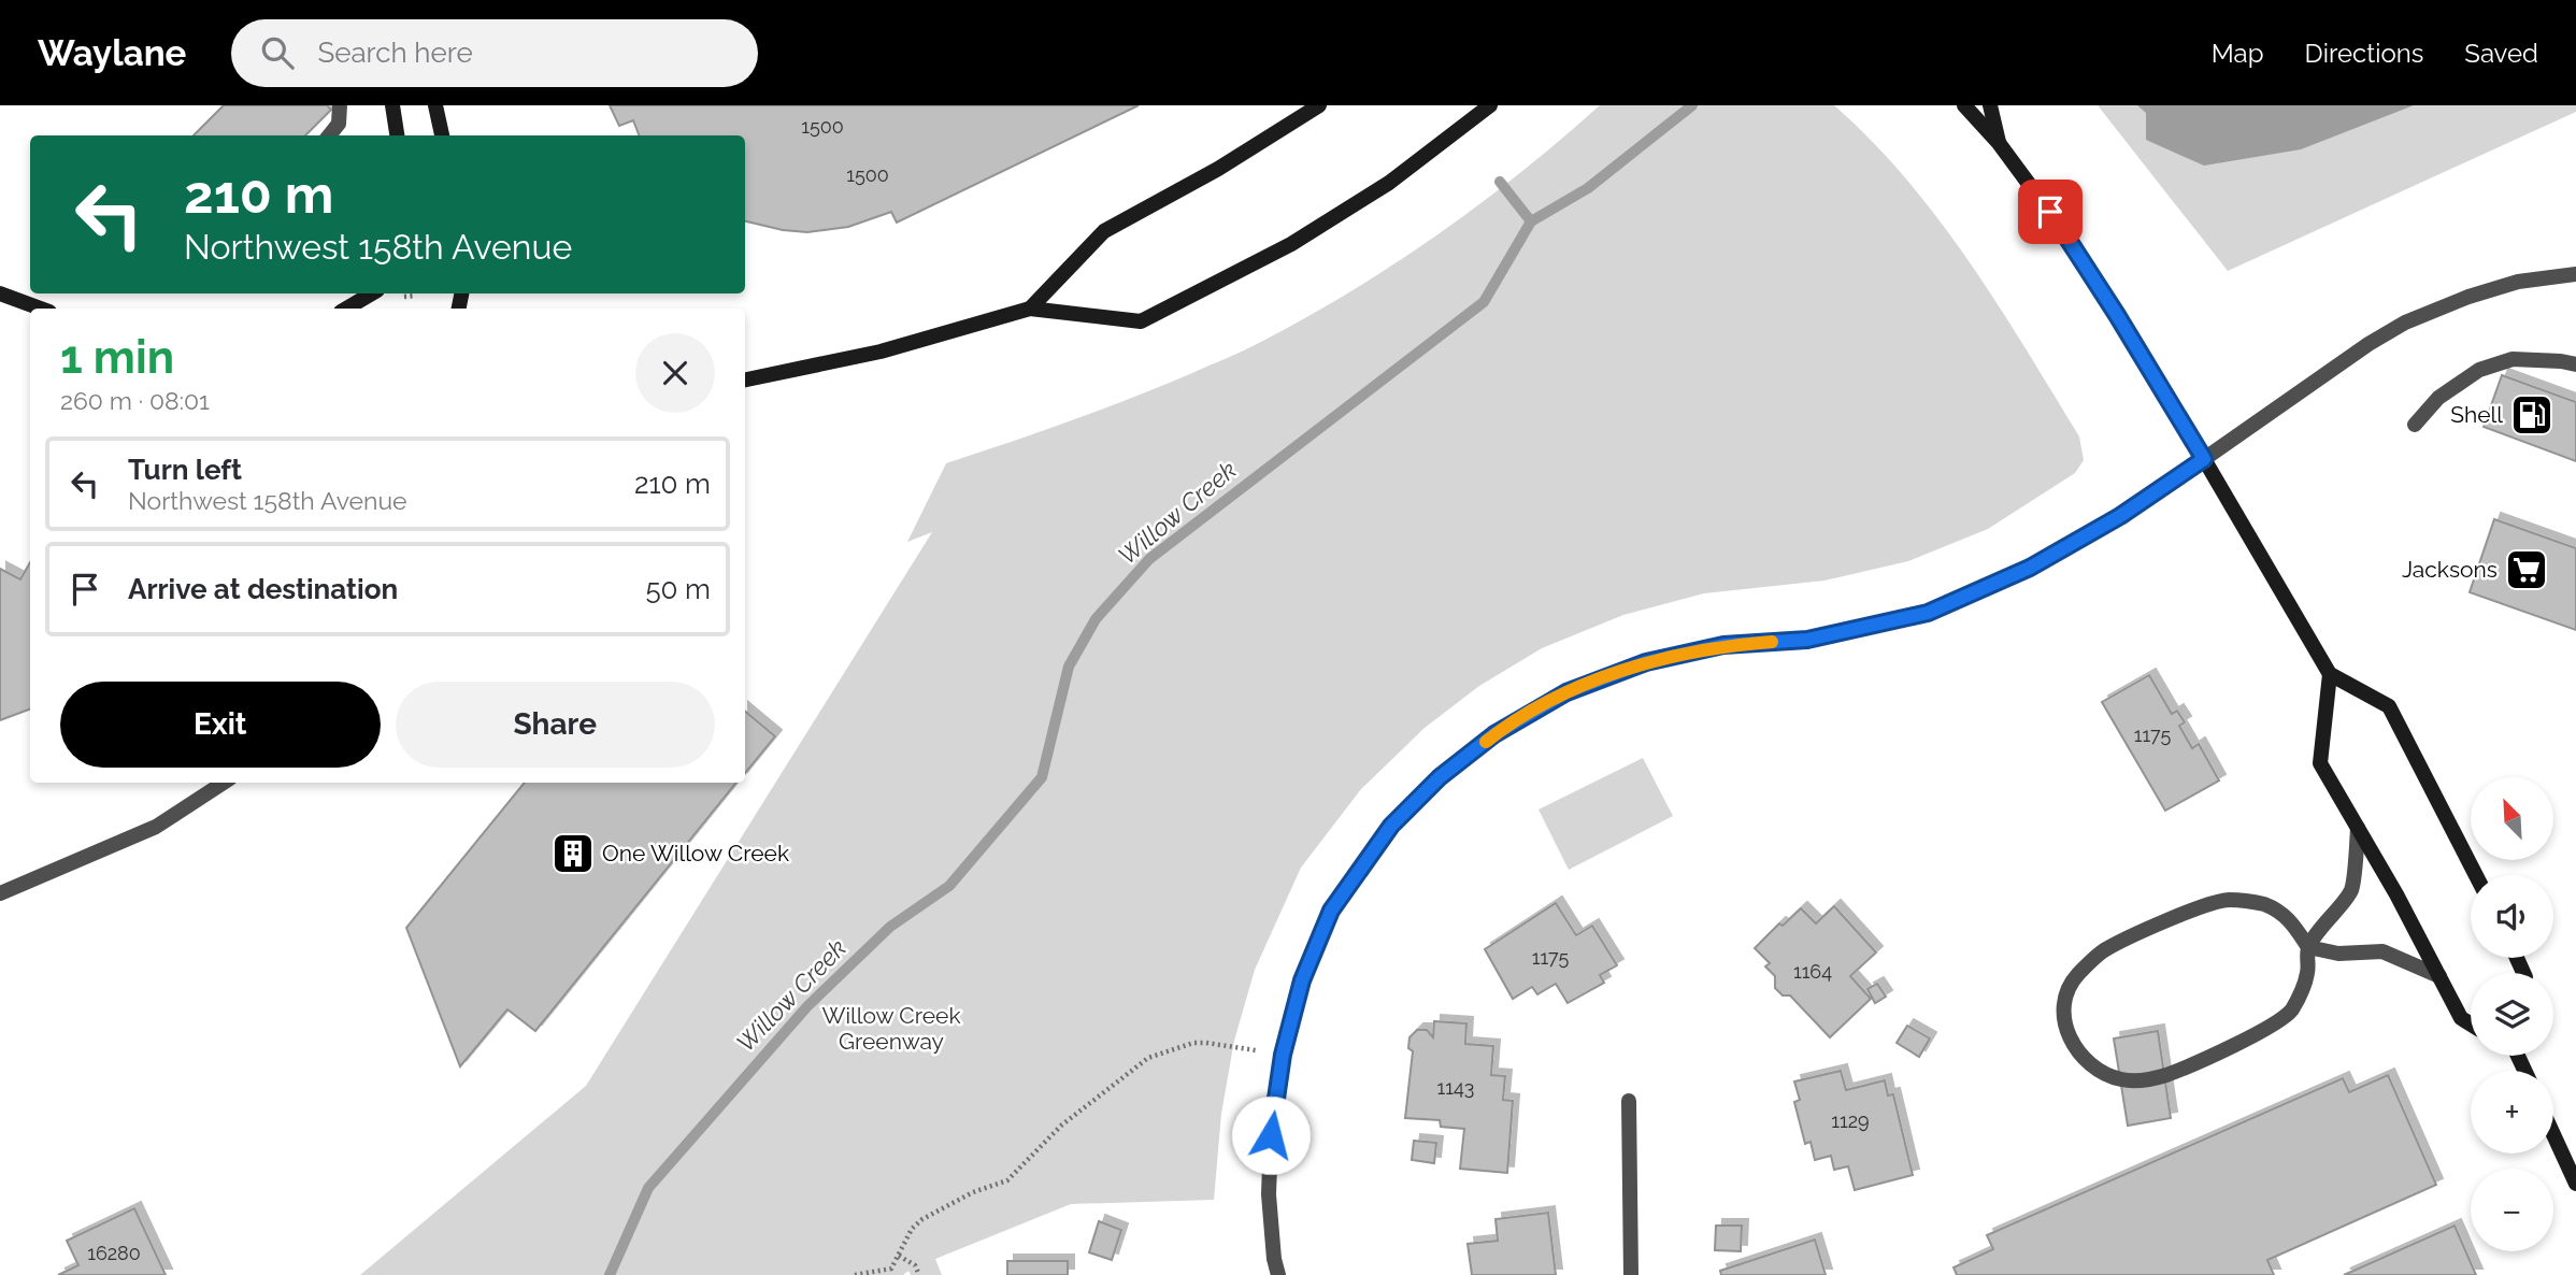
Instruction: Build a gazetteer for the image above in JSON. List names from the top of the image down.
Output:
{
  "water": ["Willow Creek"],
  "parks": ["Willow Creek Greenway"],
  "places": {
    "fuel station": ["Shell"],
    "supermarket": ["Jacksons"],
    "building": ["One Willow Creek"]
  },
  "house_numbers": [
    "1500",
    "1500",
    "1175",
    "1175",
    "1164",
    "1143",
    "1129",
    "16280"
  ],
  "north": "top left",
  "page": {
    "header": "Waylane",
    "search": "Search here",
    "nav": ["Map", "Directions", "Saved"],
    "turn": ["210 m", "Northwest 158th Avenue"],
    "heading": ["1 min", "260 m · 08:01"],
    "list": [
      {
        "name": "Turn left",
        "note": "Northwest 158th Avenue",
        "value": "210 m"
      },
      {
        "name": "Arrive at destination",
        "value": "50 m"
      }
    ],
    "buttons": ["Exit", "Share"],
    "map_buttons": ["+", "−"]
  }
}
